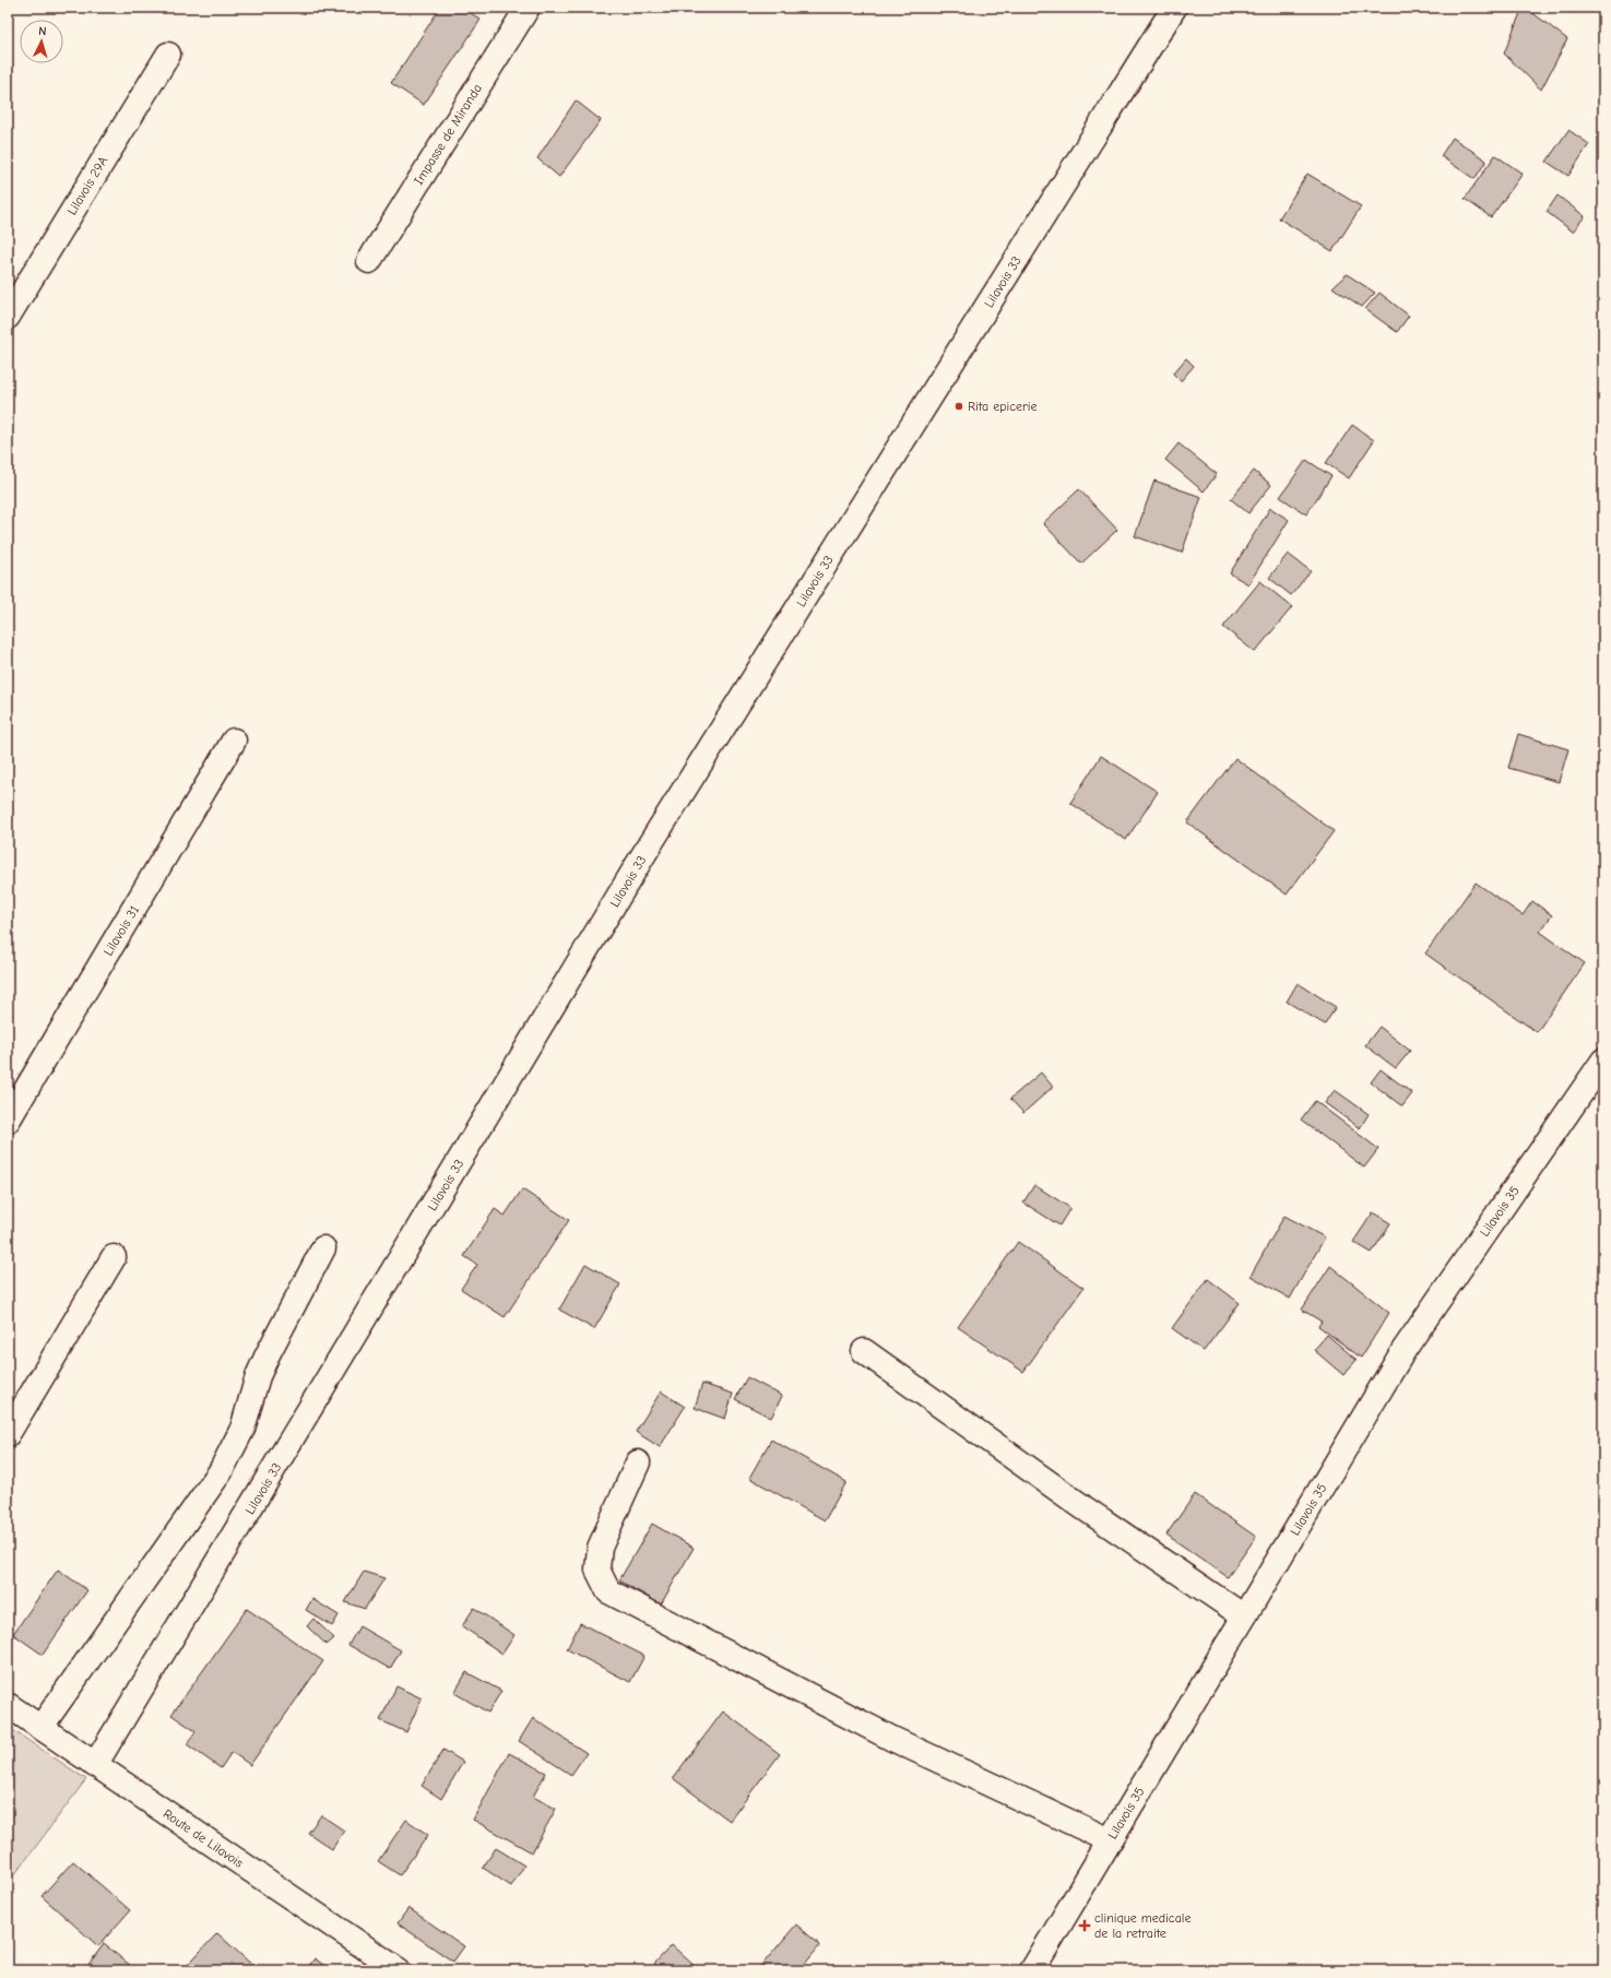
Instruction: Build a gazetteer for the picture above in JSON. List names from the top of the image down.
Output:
{
  "streets": {
    "street": [
      "Impasse de Miranda",
      "Lilavois 29A",
      "Lilavois 33",
      "Lilavois 31",
      "Lilavois 35",
      "Route de Lilavois"
    ]
  },
  "crossings": [
    ["Lilavois 33", "Route de Lilavois"]
  ],
  "places": {
    "other": ["Rita epicerie"],
    "health": ["clinique medicale de la retraite"]
  },
  "north": "top"
}
